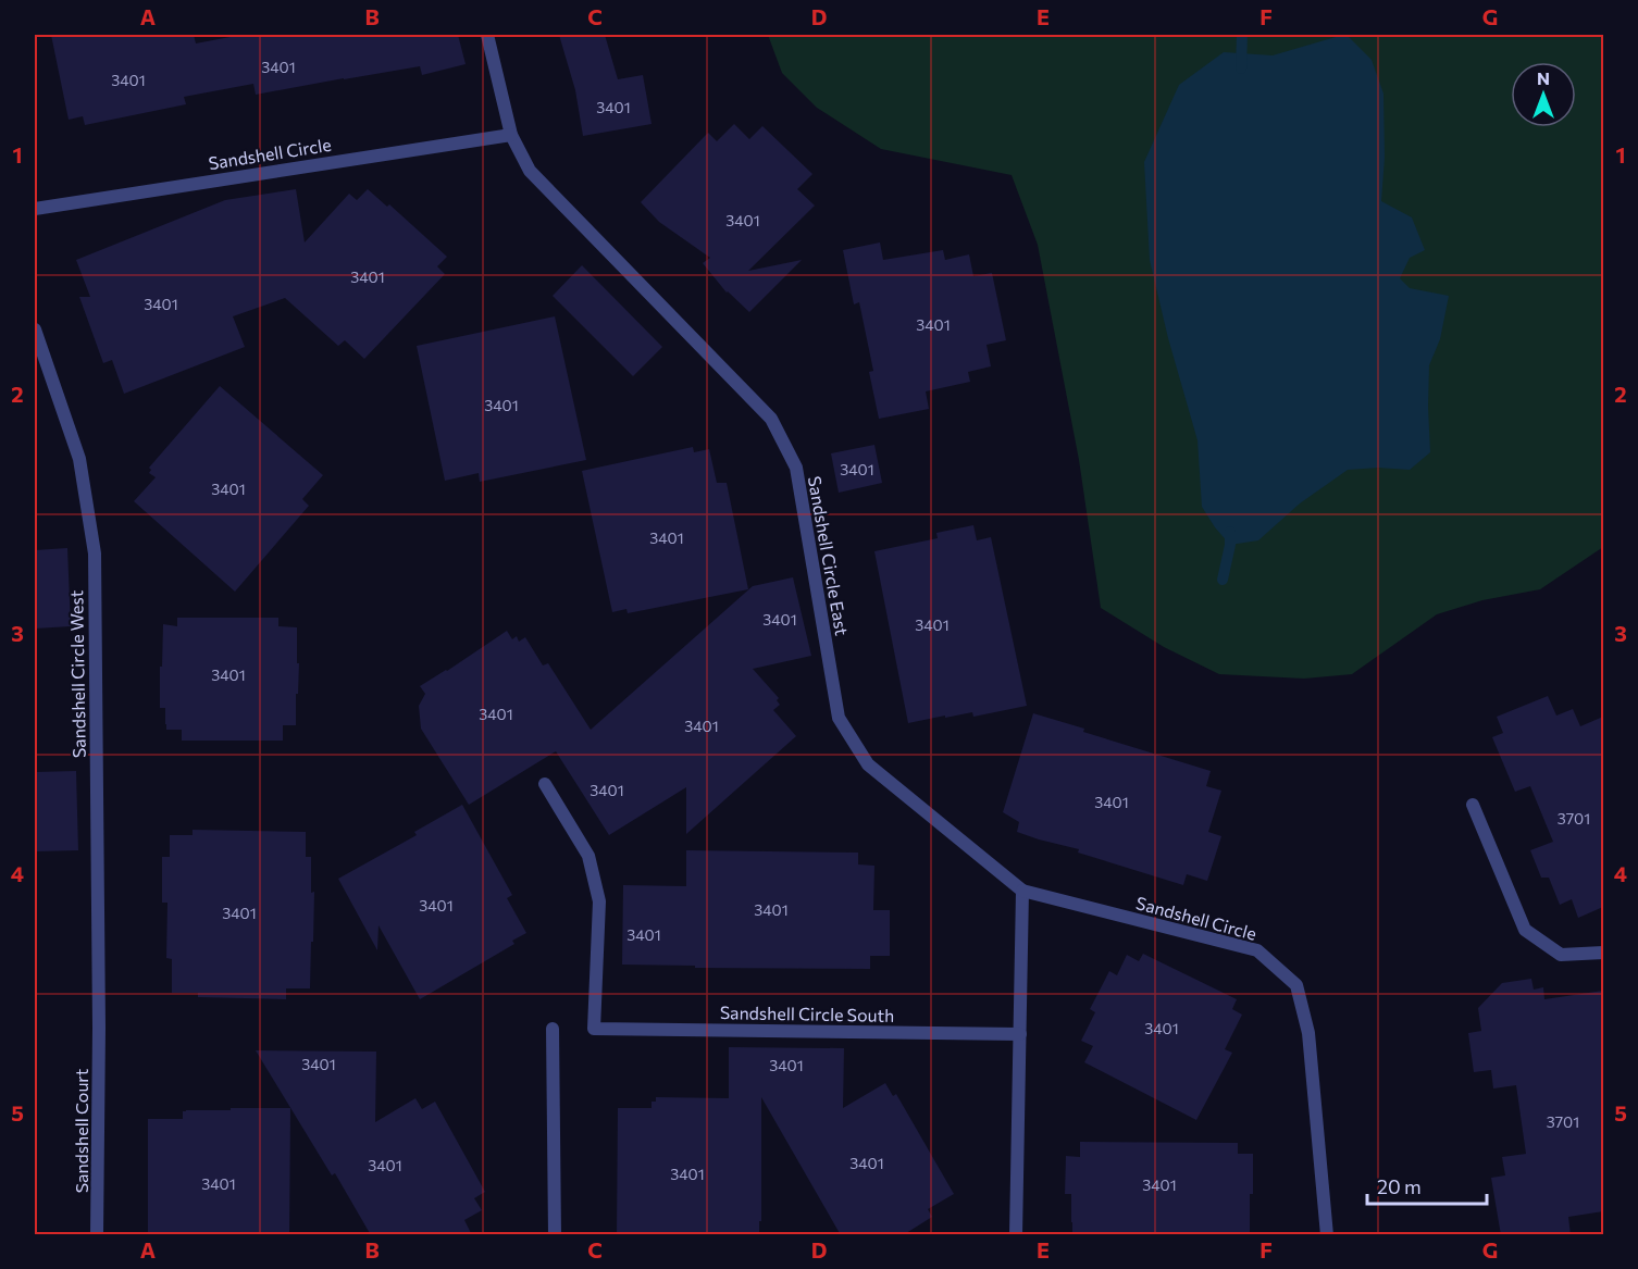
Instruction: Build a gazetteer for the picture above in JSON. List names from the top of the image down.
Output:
{
  "streets": {
    "lane": [
      "Sandshell Circle",
      "Sandshell Circle East",
      "Sandshell Circle West",
      "Sandshell Circle South",
      "Sandshell Court"
    ]
  },
  "crossings": [
    ["Sandshell Circle", "Sandshell Circle East"],
    ["Sandshell Circle West", "Sandshell Court"]
  ],
  "house_numbers": [
    "3401",
    "3401",
    "3401",
    "3401",
    "3401",
    "3401",
    "3401",
    "3401",
    "3401",
    "3401",
    "3401",
    "3401",
    "3401",
    "3401",
    "3401",
    "3401",
    "3401",
    "3401",
    "3701",
    "3401",
    "3401",
    "3401",
    "3401",
    "3401",
    "3401",
    "3401",
    "3701",
    "3401",
    "3401",
    "3401",
    "3401",
    "3401"
  ],
  "scale_bar": "20 m",
  "north": "top",
  "grid": {
    "columns": [
      "A",
      "B",
      "C",
      "D",
      "E",
      "F",
      "G"
    ],
    "rows": [
      "1",
      "2",
      "3",
      "4",
      "5"
    ]
  }
}
